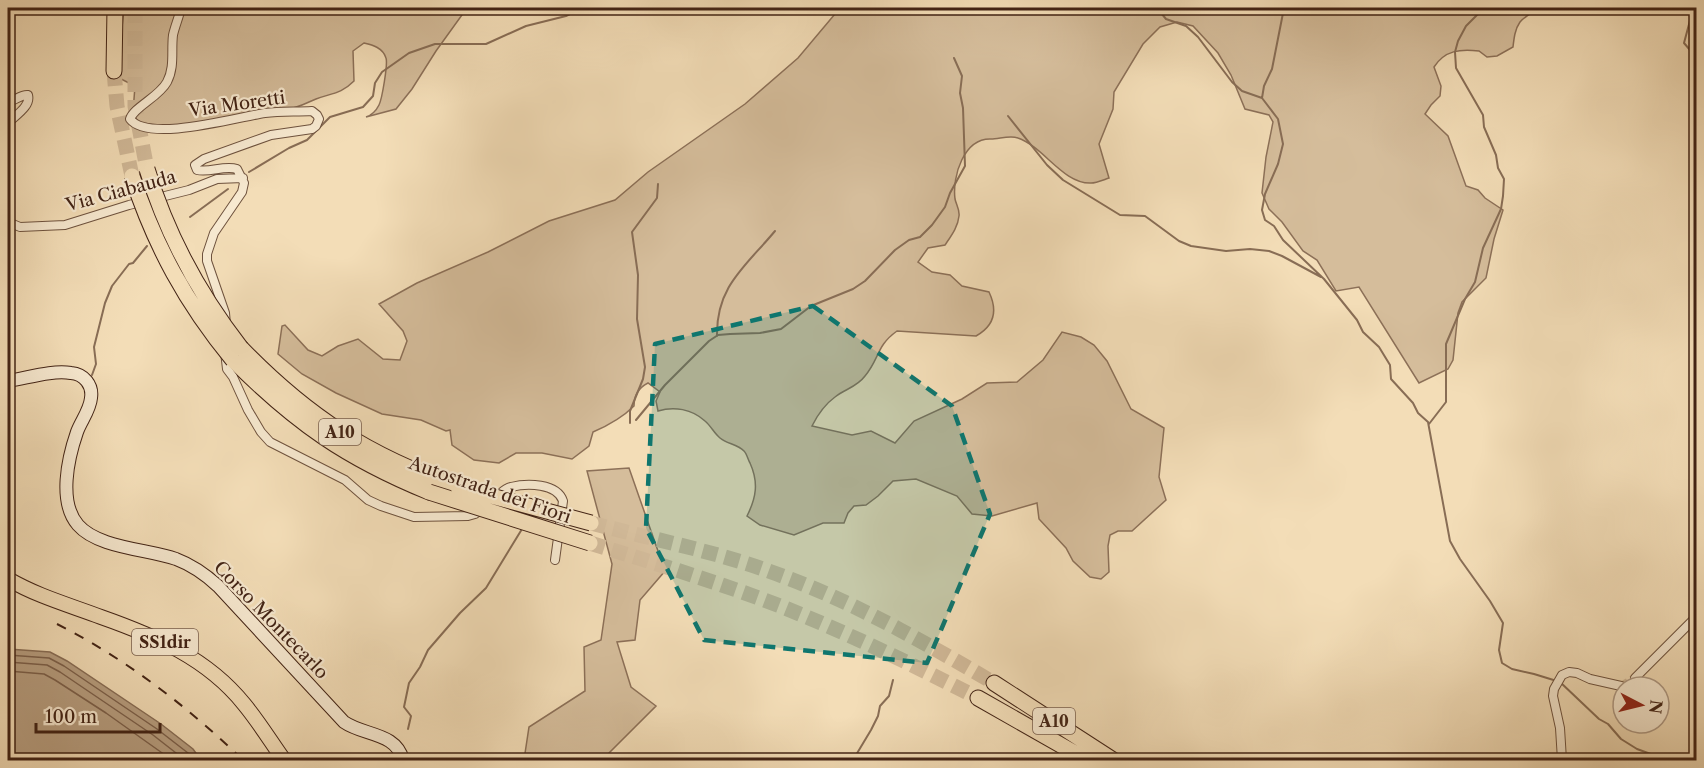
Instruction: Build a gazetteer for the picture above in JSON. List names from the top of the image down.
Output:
{
  "streets": {
    "highway": ["A10", "Autostrada dei Fiori"],
    "main road": ["Corso Montecarlo", "SS1dir"],
    "street": ["Via Moretti", "Via Ciabauda"]
  },
  "crossings": [
    ["Via Moretti", "Via Ciabauda"]
  ],
  "scale_bar": "100 m",
  "north": "right"
}
